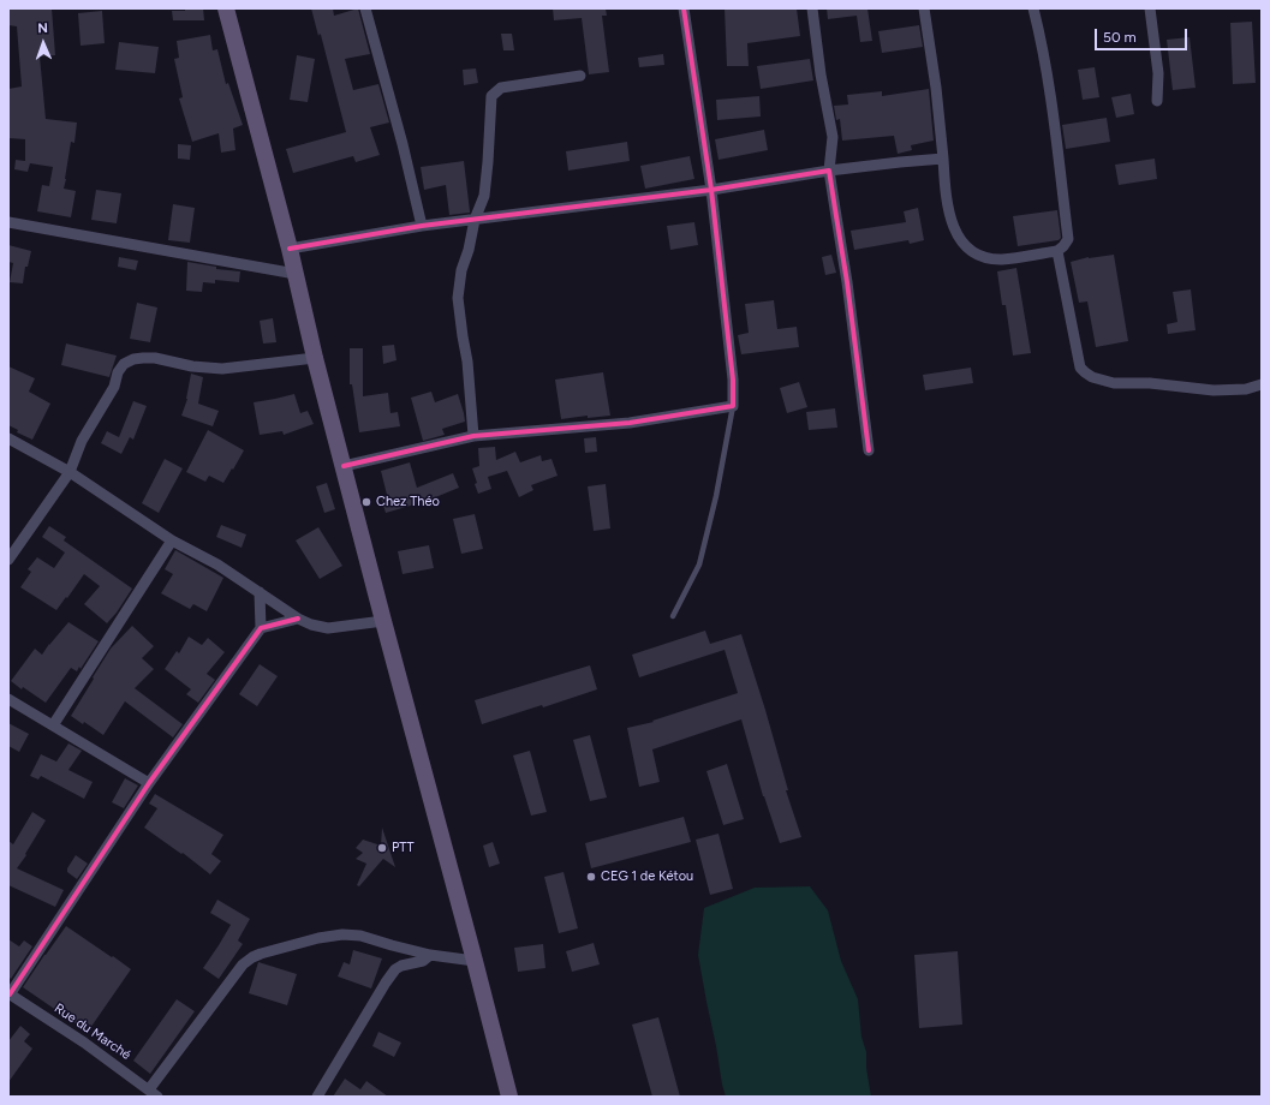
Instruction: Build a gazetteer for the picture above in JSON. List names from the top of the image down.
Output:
{
  "streets": {
    "street": ["Rue du Marché"]
  },
  "places": ["Chez Théo", "PTT", "CEG 1 de Kétou"],
  "scale_bar": "50 m",
  "north": "top"
}
